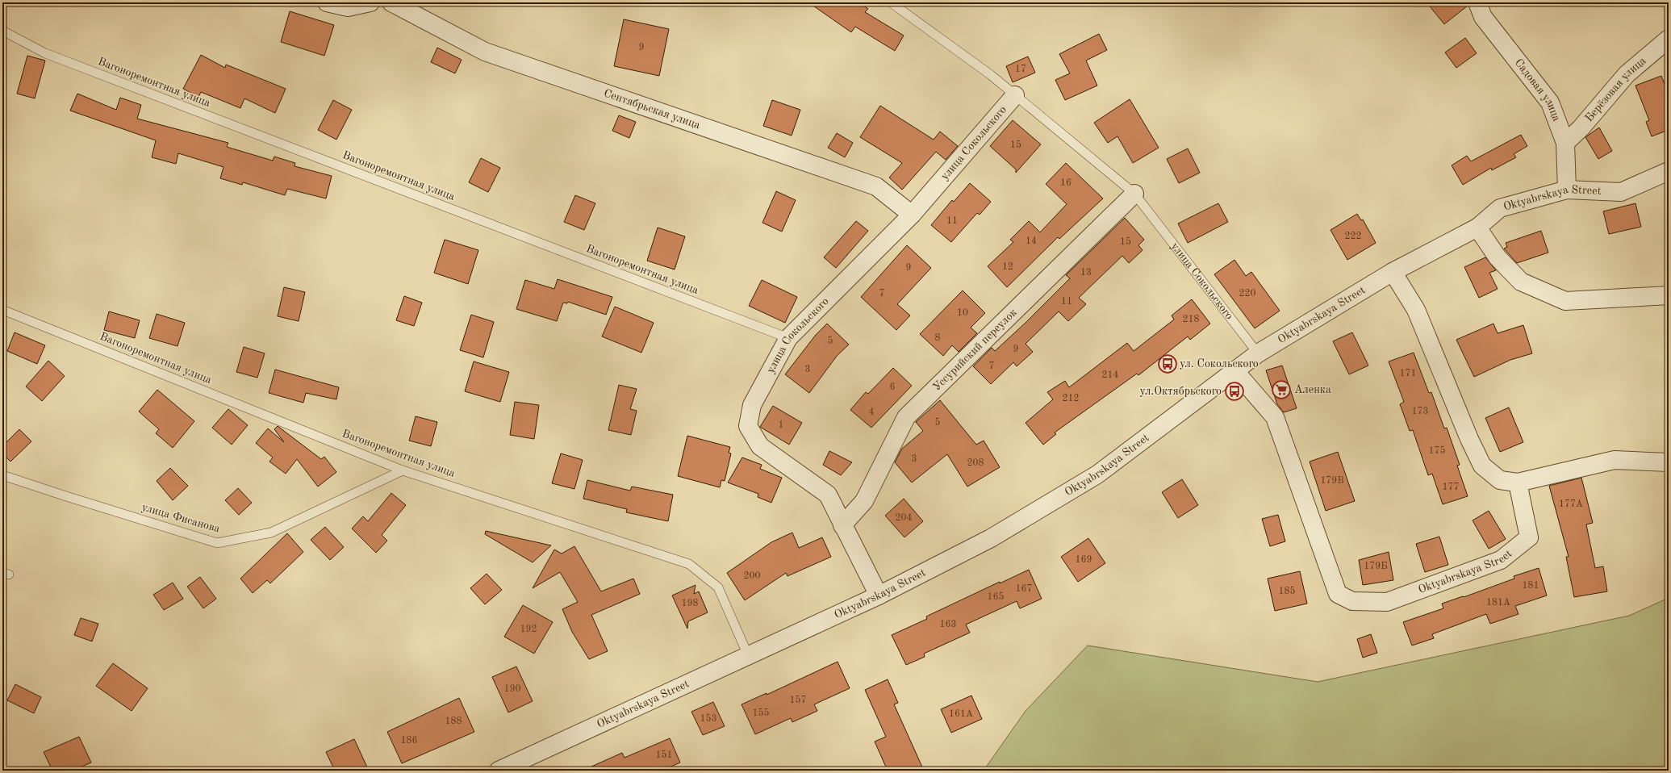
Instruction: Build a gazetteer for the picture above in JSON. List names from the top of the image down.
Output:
{
  "streets": {
    "street": [
      "Садовая улица",
      "Берёзовая улица",
      "Сентябрьская улица",
      "улица Сокольского",
      "Oktyabrskaya Street",
      "Уссурийский переулок"
    ],
    "lane": ["Вагоноремонтная улица", "улица Фисанова"]
  },
  "crossings": [
    ["Вагоноремонтная улица", "улица Сокольского"],
    ["Вагоноремонтная улица", "Oktyabrskaya Street"],
    ["Вагоноремонтная улица", "улица Фисанова"],
    ["Садовая улица", "Берёзовая улица"],
    ["Садовая улица", "Oktyabrskaya Street"],
    ["Сентябрьская улица", "улица Сокольского"],
    ["улица Сокольского", "Oktyabrskaya Street"],
    ["улица Сокольского", "Уссурийский переулок"]
  ],
  "places": {
    "bus stop": ["ул. Сокольского", "ул.Октябрьского"],
    "supermarket": ["Аленка"]
  },
  "house_numbers": [
    "9",
    "17",
    "15",
    "16",
    "11",
    "222",
    "14",
    "15",
    "12",
    "9",
    "13",
    "7",
    "220",
    "11",
    "10",
    "218",
    "8",
    "5",
    "9",
    "7",
    "3",
    "171",
    "214",
    "6",
    "212",
    "173",
    "4",
    "5",
    "1",
    "175",
    "3",
    "208",
    "179В",
    "177",
    "177А",
    "204",
    "169",
    "179Б",
    "200",
    "181",
    "167",
    "185",
    "165",
    "181А",
    "198",
    "163",
    "192",
    "190",
    "157",
    "155",
    "161А",
    "153",
    "188",
    "186",
    "151"
  ]
}
